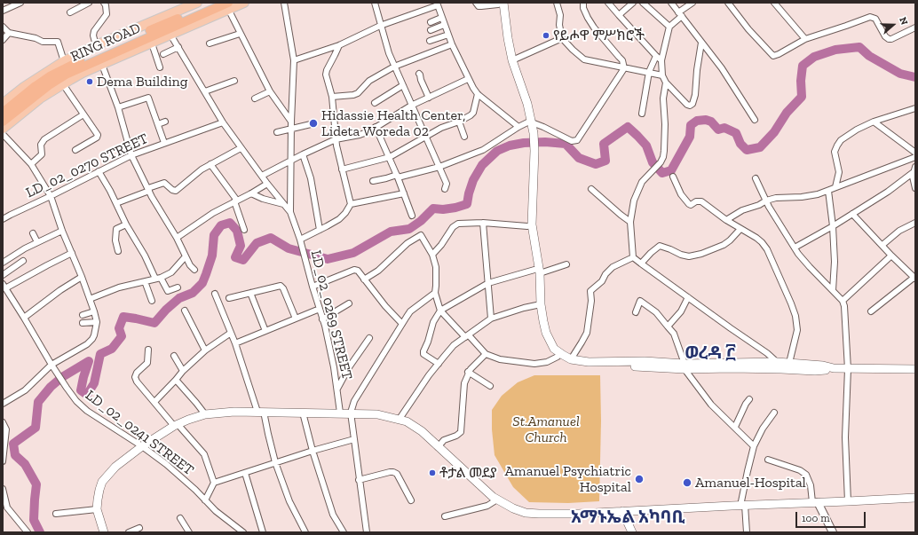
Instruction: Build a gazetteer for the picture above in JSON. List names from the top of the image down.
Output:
{
  "streets": {
    "highway": ["RING ROAD"],
    "street": ["LD_02_0270 STREET", "LD_02_0269 STREET", "LD_02_0241 STREET"]
  },
  "districts": ["ወረዳ ፫", "አማኑኤል አካባቢ"],
  "parks": ["St.Amanuel Church"],
  "places": [
    "የይሖዋ ምሥክሮች",
    "Dema Building",
    "Hidassie Health Center, Lideta Woreda 02",
    "ቶታል መደያ",
    "Amanuel Psychiatric Hospital",
    "Amanuel-Hospital"
  ],
  "scale_bar": "100 m",
  "north": "right"
}
